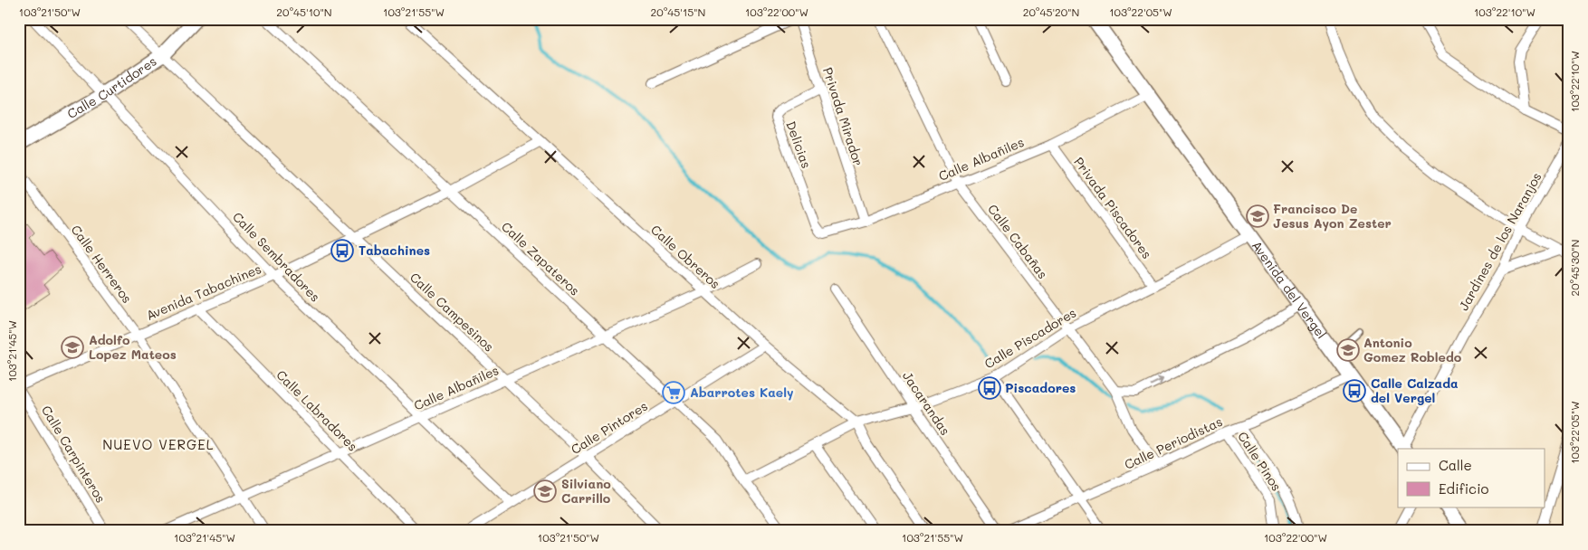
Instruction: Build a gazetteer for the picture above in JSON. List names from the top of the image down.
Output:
{
  "streets": {
    "street": [
      "Calle Curtidores",
      "Privada Mirador",
      "Delicias",
      "Calle Albañiles",
      "Privada Piscadores",
      "Calle Cabañas",
      "Jardines de los Naranjos",
      "Calle Sembradores",
      "Calle Obreros",
      "Calle Zapateros",
      "Calle Herreros",
      "Avenida del Vergel",
      "Avenida Tabachines",
      "Calle Campesinos",
      "Calle Piscadores",
      "Jacarandas",
      "Calle Labradores",
      "Calle Pintores",
      "Calle Periodistas",
      "Calle Carpinteros",
      "Calle Pinos"
    ]
  },
  "crossings": [
    ["Calle Curtidores", "Calle Sembradores"],
    ["Calle Curtidores", "Calle Campesinos"],
    ["Privada Mirador", "Delicias"],
    ["Privada Mirador", "Calle Albañiles"],
    ["Delicias", "Calle Albañiles"],
    ["Calle Albañiles", "Privada Piscadores"],
    ["Calle Albañiles", "Calle Cabañas"],
    ["Calle Albañiles", "Calle Sembradores"],
    ["Calle Albañiles", "Calle Obreros"],
    ["Calle Albañiles", "Calle Zapateros"],
    ["Calle Albañiles", "Calle Herreros"],
    ["Calle Albañiles", "Avenida del Vergel"],
    ["Calle Albañiles", "Calle Campesinos"],
    ["Calle Albañiles", "Calle Labradores"],
    ["Privada Piscadores", "Calle Piscadores"],
    ["Calle Cabañas", "Calle Piscadores"],
    ["Calle Cabañas", "Calle Periodistas"],
    ["Jardines de los Naranjos", "Avenida del Vergel"],
    ["Calle Sembradores", "Avenida Tabachines"],
    ["Calle Sembradores", "Calle Pintores"],
    ["Calle Obreros", "Avenida Tabachines"],
    ["Calle Obreros", "Calle Piscadores"],
    ["Calle Obreros", "Calle Pintores"],
    ["Calle Zapateros", "Avenida Tabachines"],
    ["Calle Zapateros", "Calle Piscadores"],
    ["Calle Zapateros", "Calle Pintores"],
    ["Calle Herreros", "Avenida Tabachines"],
    ["Avenida del Vergel", "Calle Piscadores"],
    ["Avenida del Vergel", "Calle Periodistas"],
    ["Avenida Tabachines", "Calle Campesinos"],
    ["Avenida Tabachines", "Calle Labradores"],
    ["Calle Campesinos", "Calle Pintores"],
    ["Calle Piscadores", "Jacarandas"],
    ["Calle Periodistas", "Calle Pinos"]
  ],
  "districts": ["NUEVO VERGEL"],
  "places": {
    "school or university": [
      "Francisco De Jesus Ayon Zester",
      "Adolfo Lopez Mateos",
      "Antonio Gomez Robledo",
      "Silviano Carrillo"
    ],
    "bus stop": ["Tabachines", "Piscadores", "Calle Calzada del Vergel"],
    "supermarket": ["Abarrotes Kaely"]
  },
  "legend": ["Calle", "Edificio"],
  "coordinates": [
    "103°21'50\"W",
    "20°45'10\"N",
    "103°21'55\"W",
    "20°45'15\"N",
    "103°22'00\"W",
    "20°45'20\"N",
    "103°22'05\"W",
    "103°22'10\"W",
    "20°45'30\"N",
    "103°21'45\"W"
  ]
}
